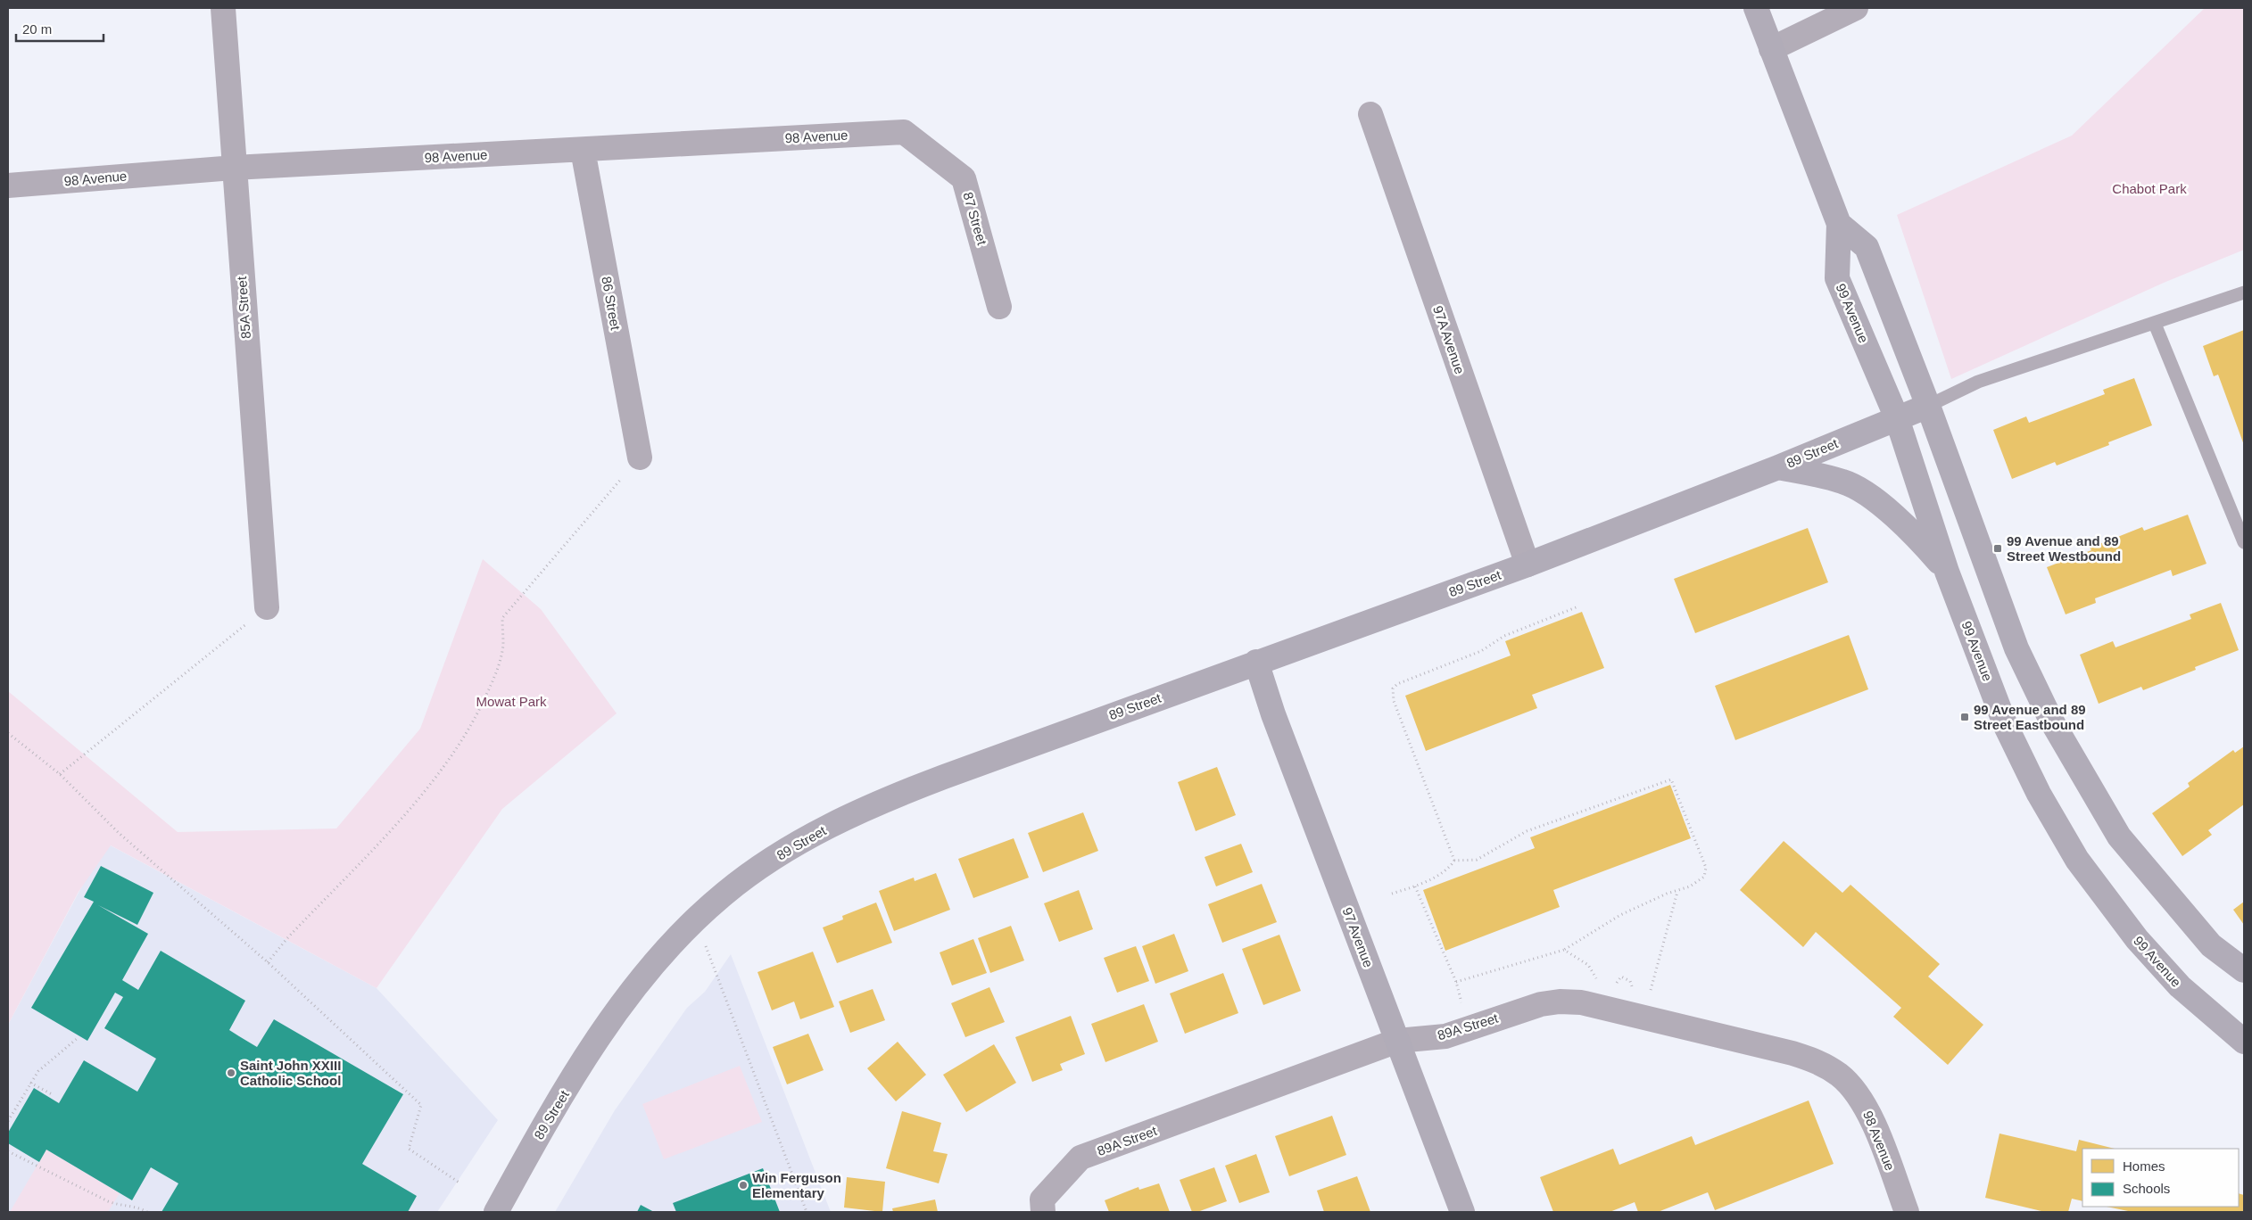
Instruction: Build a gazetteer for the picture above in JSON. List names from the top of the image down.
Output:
{
  "streets": {
    "street": [
      "98 Avenue",
      "87 Street",
      "86 Street",
      "85A Street",
      "99 Avenue",
      "97A Avenue",
      "89 Street",
      "97 Avenue",
      "89A Street"
    ]
  },
  "crossings": [
    ["98 Avenue", "87 Street"],
    ["98 Avenue", "86 Street"],
    ["98 Avenue", "85A Street"],
    ["98 Avenue", "89A Street"],
    ["99 Avenue", "89 Street"],
    ["97A Avenue", "89 Street"],
    ["89 Street", "97 Avenue"],
    ["97 Avenue", "89A Street"]
  ],
  "parks": ["Chabot Park", "Mowat Park"],
  "places": {
    "transit": ["99 Avenue and 89 Street Westbound", "99 Avenue and 89 Street Eastbound"],
    "other": ["Saint John XXIII Catholic School", "Win Ferguson Elementary"]
  },
  "legend": ["Homes", "Schools"],
  "scale_bar": "20 m"
}
